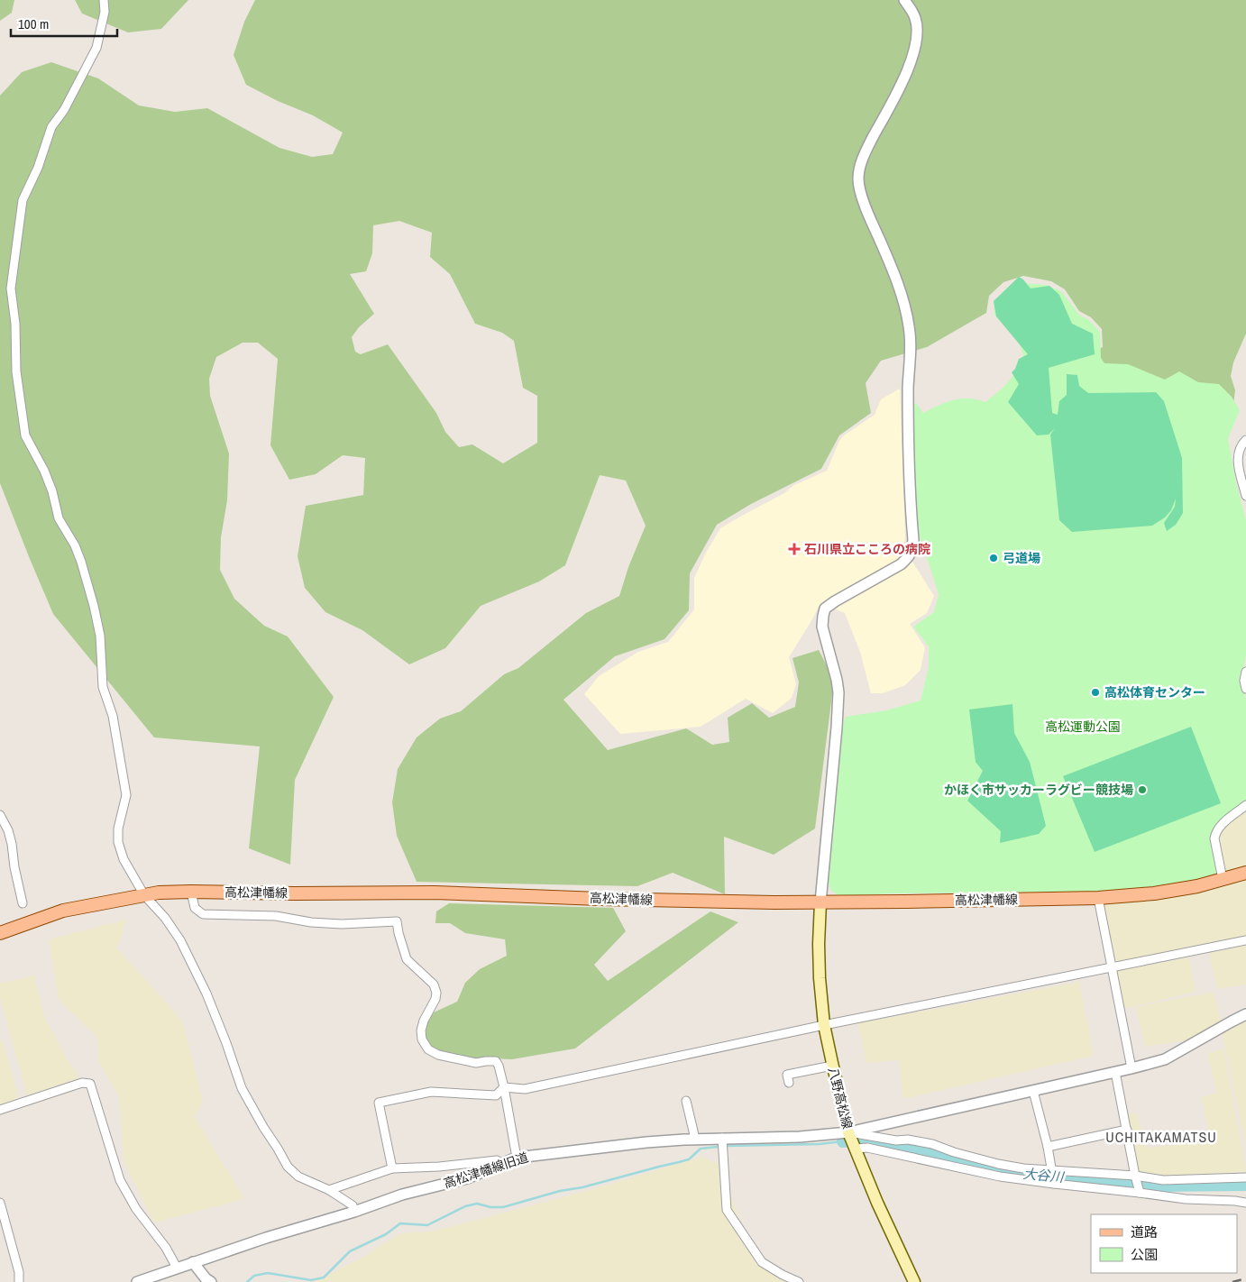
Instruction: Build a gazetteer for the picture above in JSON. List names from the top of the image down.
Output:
{
  "streets": {
    "main road": ["高松津幡線", "八野高松線"],
    "street": ["高松津幡線旧道"]
  },
  "crossings": [
    ["高松津幡線", "八野高松線"],
    ["八野高松線", "高松津幡線旧道"]
  ],
  "districts": ["UCHITAKAMATSU"],
  "water": ["大谷川"],
  "parks": ["高松運動公園"],
  "places": {
    "health": ["石川県立こころの病院"],
    "other": ["弓道場", "高松体育センター", "かほく市サッカーラグビー競技場"]
  },
  "legend": ["道路", "公園"],
  "scale_bar": "100 m"
}
